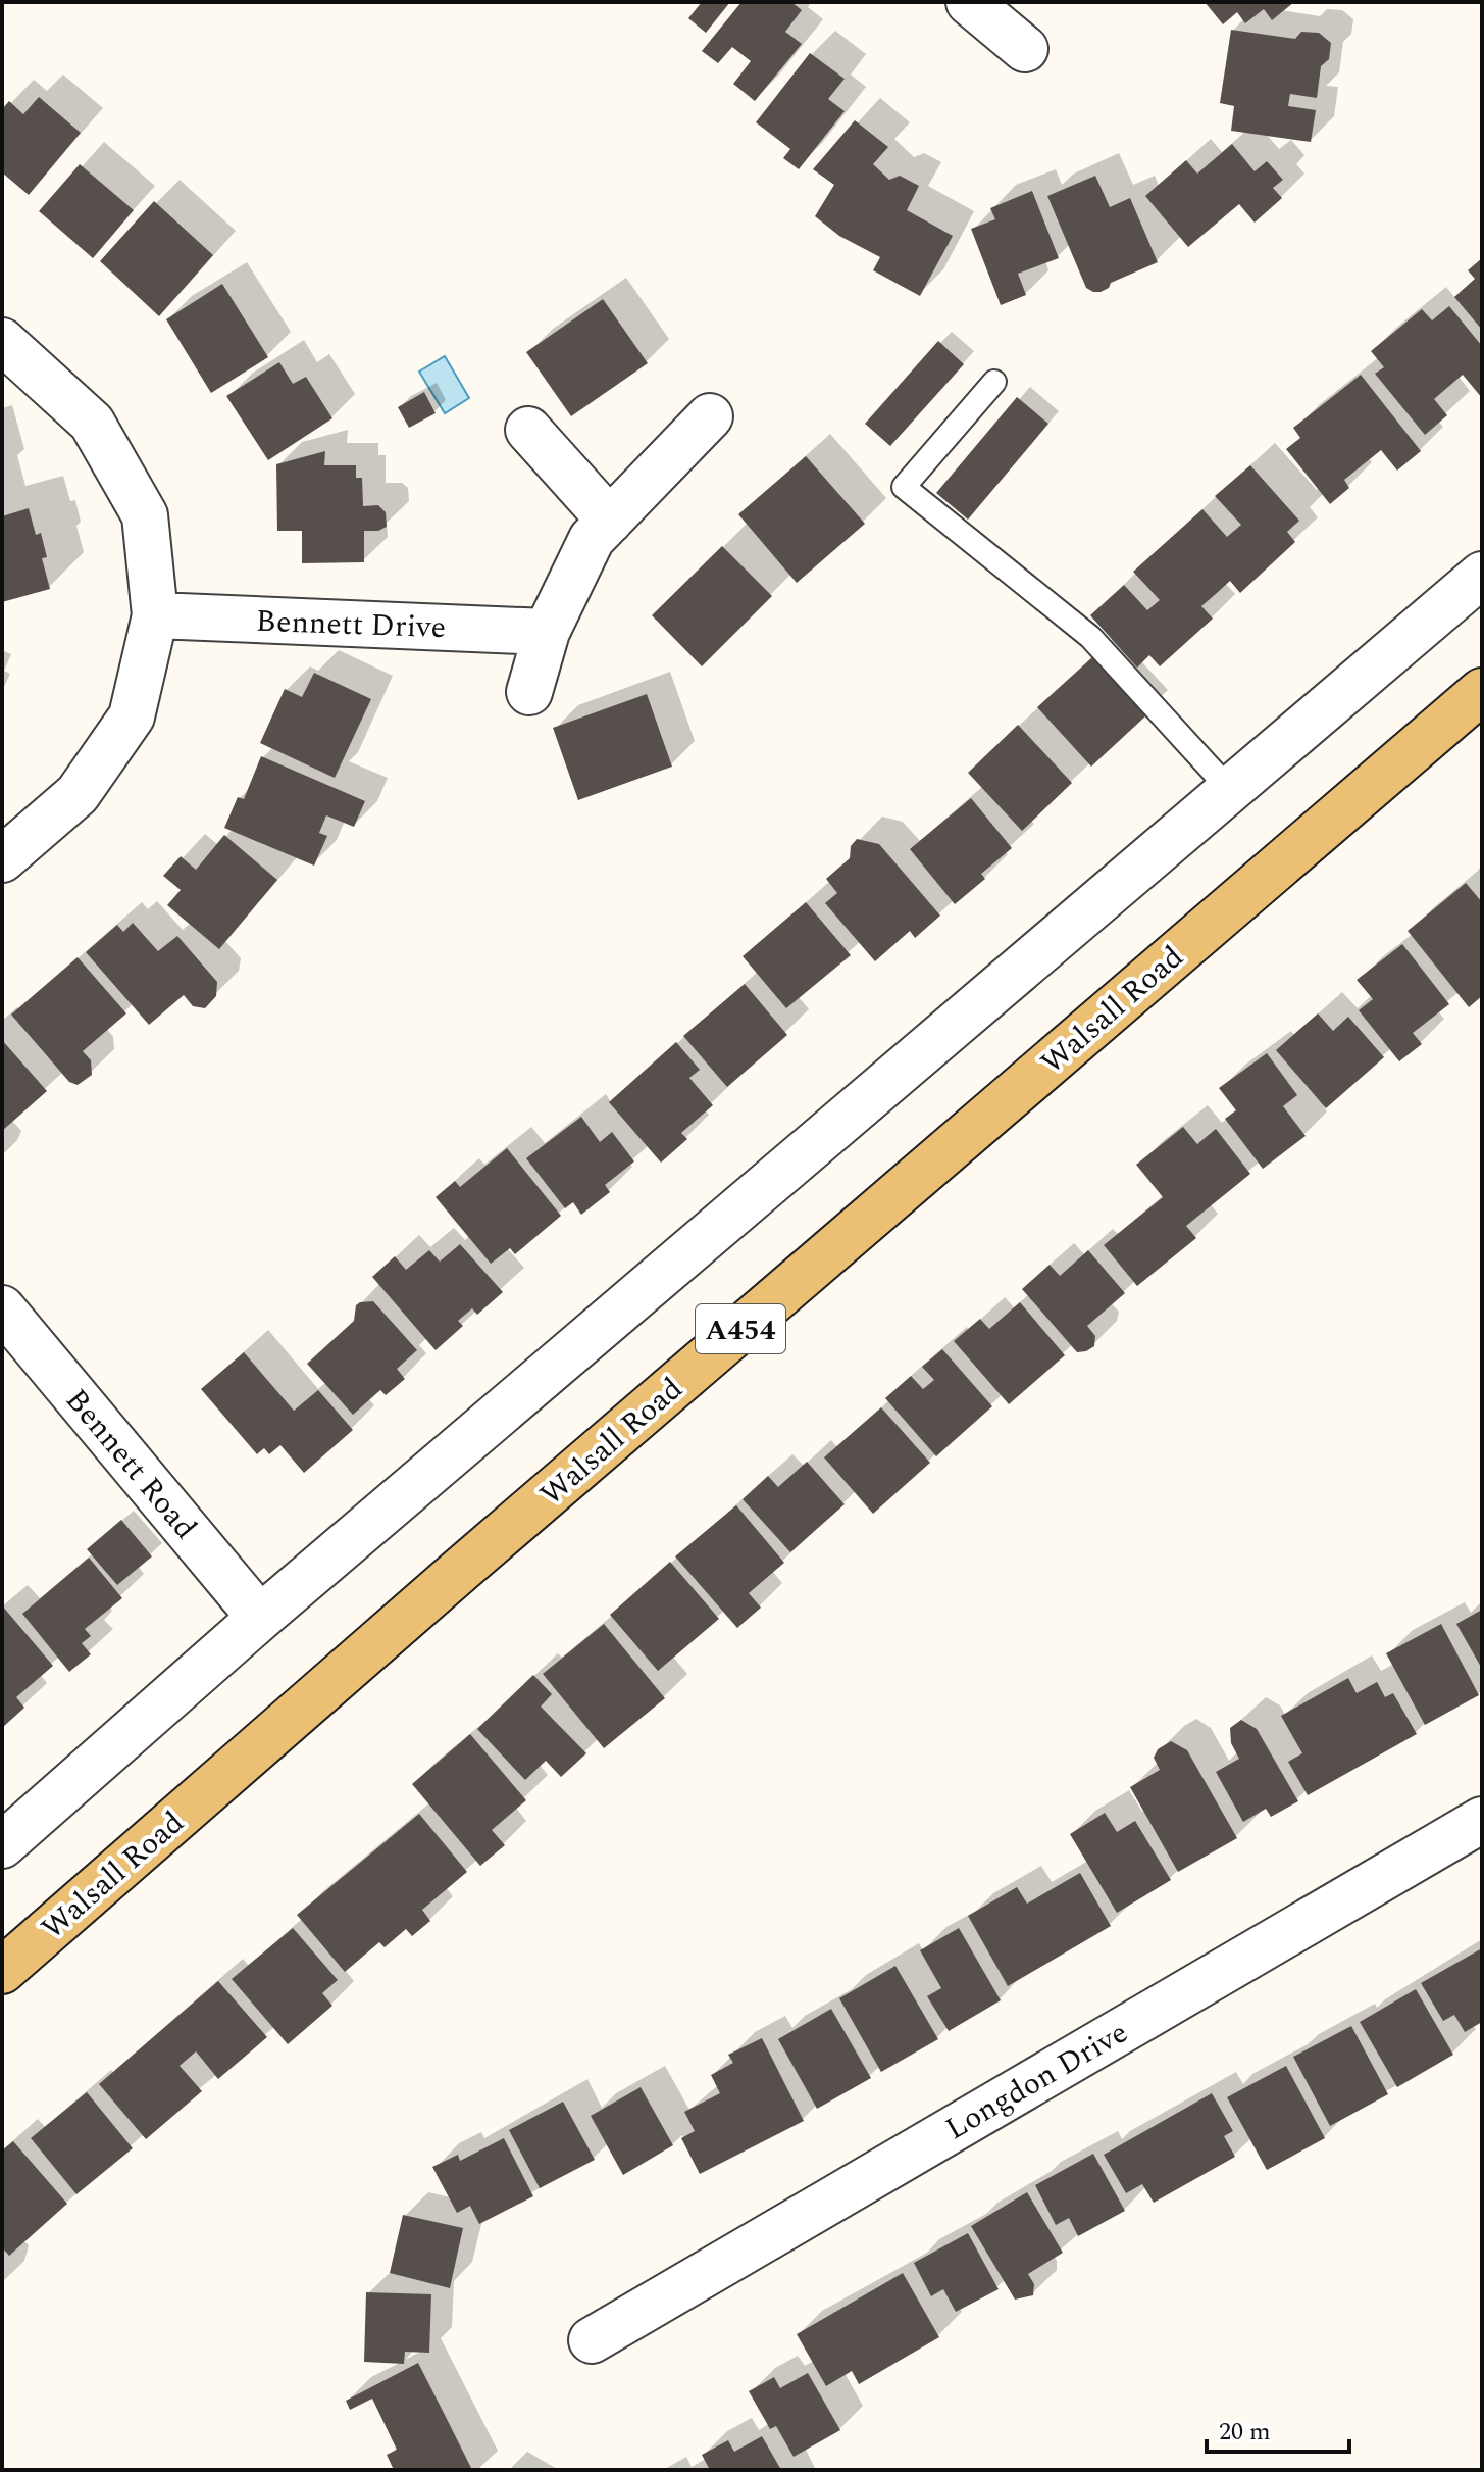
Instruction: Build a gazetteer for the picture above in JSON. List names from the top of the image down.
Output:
{
  "streets": {
    "main road": ["Walsall Road", "A454"],
    "street": ["Bennett Drive", "Bennett Road", "Longdon Drive"]
  },
  "scale_bar": "20 m"
}
